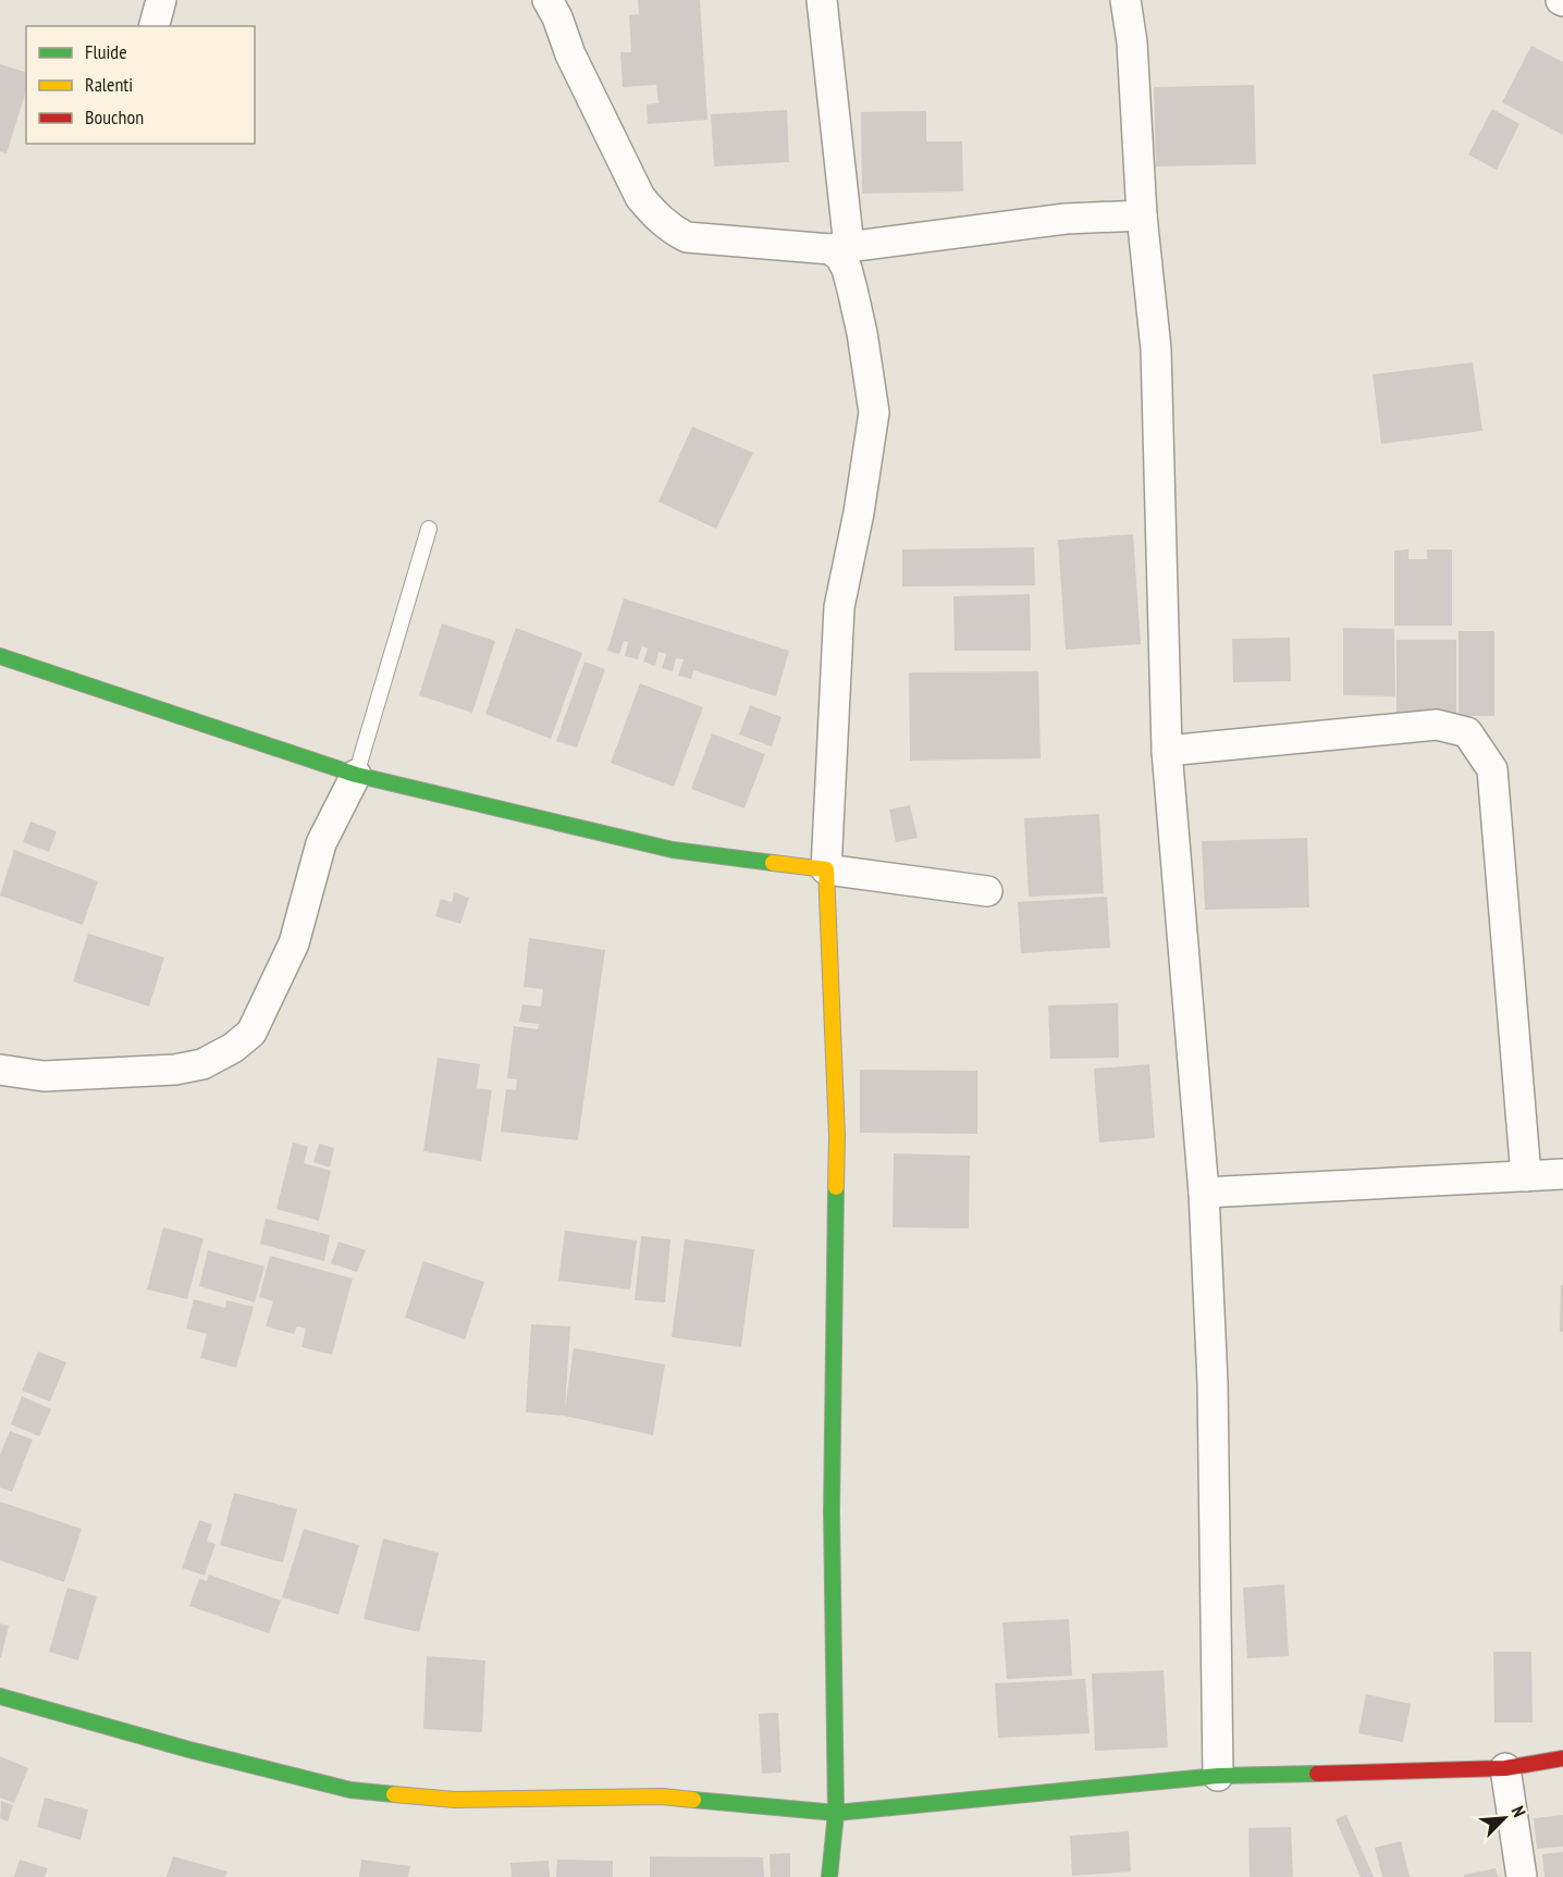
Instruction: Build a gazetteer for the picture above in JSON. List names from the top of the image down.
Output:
{
  "legend": ["Fluide", "Ralenti", "Bouchon"],
  "north": "top right"
}
